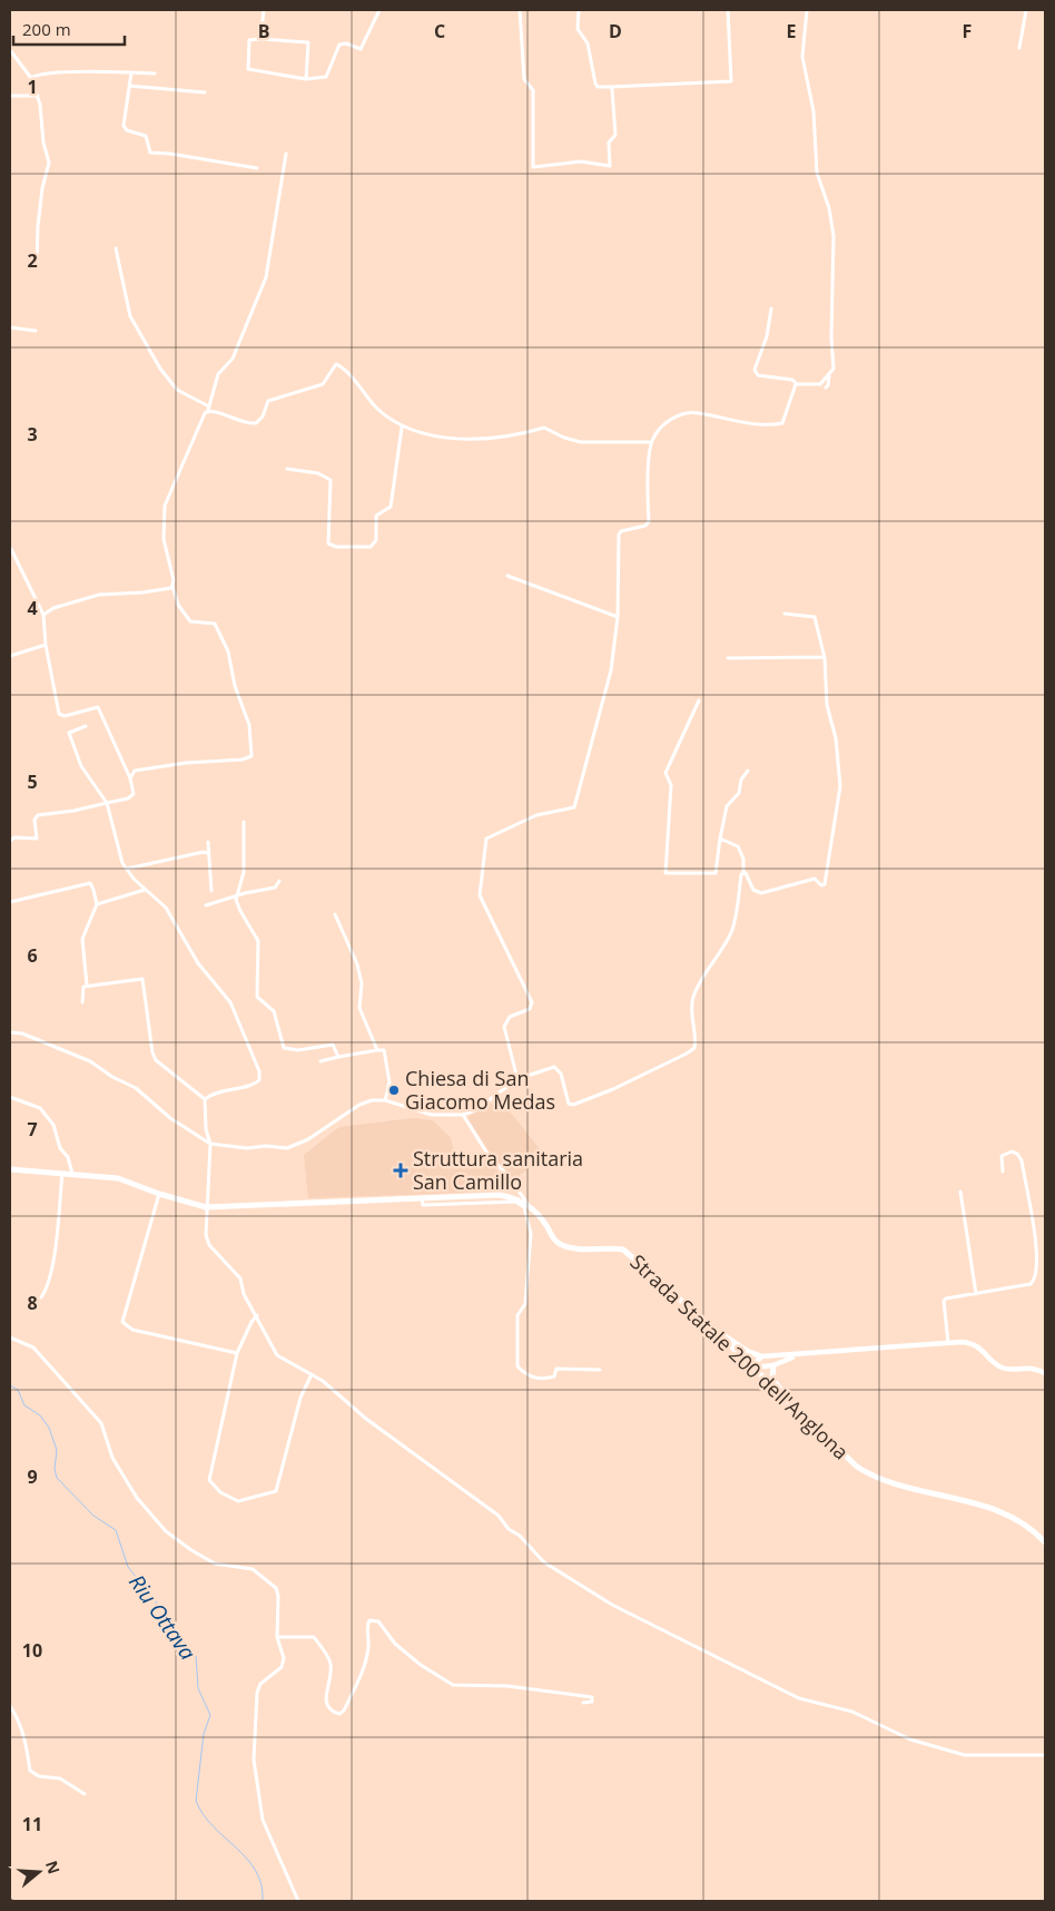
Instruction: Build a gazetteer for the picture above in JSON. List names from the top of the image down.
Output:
{
  "streets": {
    "main road": ["Strada Statale 200 dell'Anglona"]
  },
  "water": ["Riu Ottava"],
  "places": {
    "other": ["Chiesa di San Giacomo Medas"],
    "health": ["Struttura sanitaria San Camillo"]
  },
  "scale_bar": "200 m",
  "north": "right",
  "grid": {
    "columns": [
      "B",
      "C",
      "D",
      "E",
      "F"
    ],
    "rows": [
      "1",
      "2",
      "3",
      "4",
      "5",
      "6",
      "7",
      "8",
      "9",
      "10",
      "11"
    ]
  }
}
